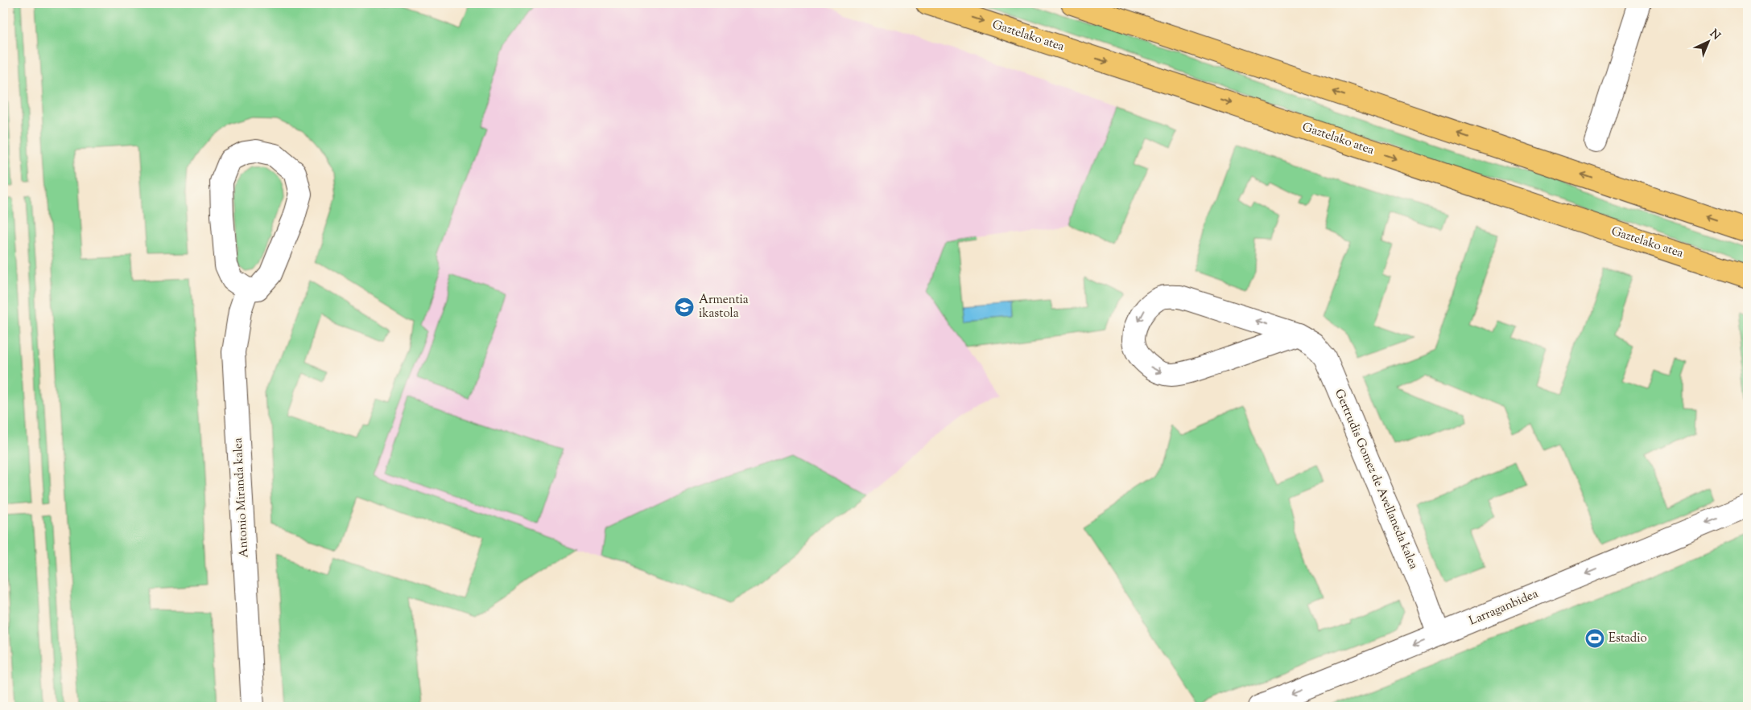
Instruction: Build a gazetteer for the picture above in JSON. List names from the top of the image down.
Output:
{
  "streets": {
    "main road": ["Gaztelako atea"],
    "street": ["Gertrudis Gomez de Avellaneda kalea", "Antonio Miranda kalea", "Larraganbidea"]
  },
  "crossings": [
    ["Gertrudis Gomez de Avellaneda kalea", "Larraganbidea"]
  ],
  "one_way": ["Larraganbidea"],
  "places": {
    "school or university": ["Armentia ikastola"],
    "sports": ["Estadio"]
  },
  "north": "top right"
}
